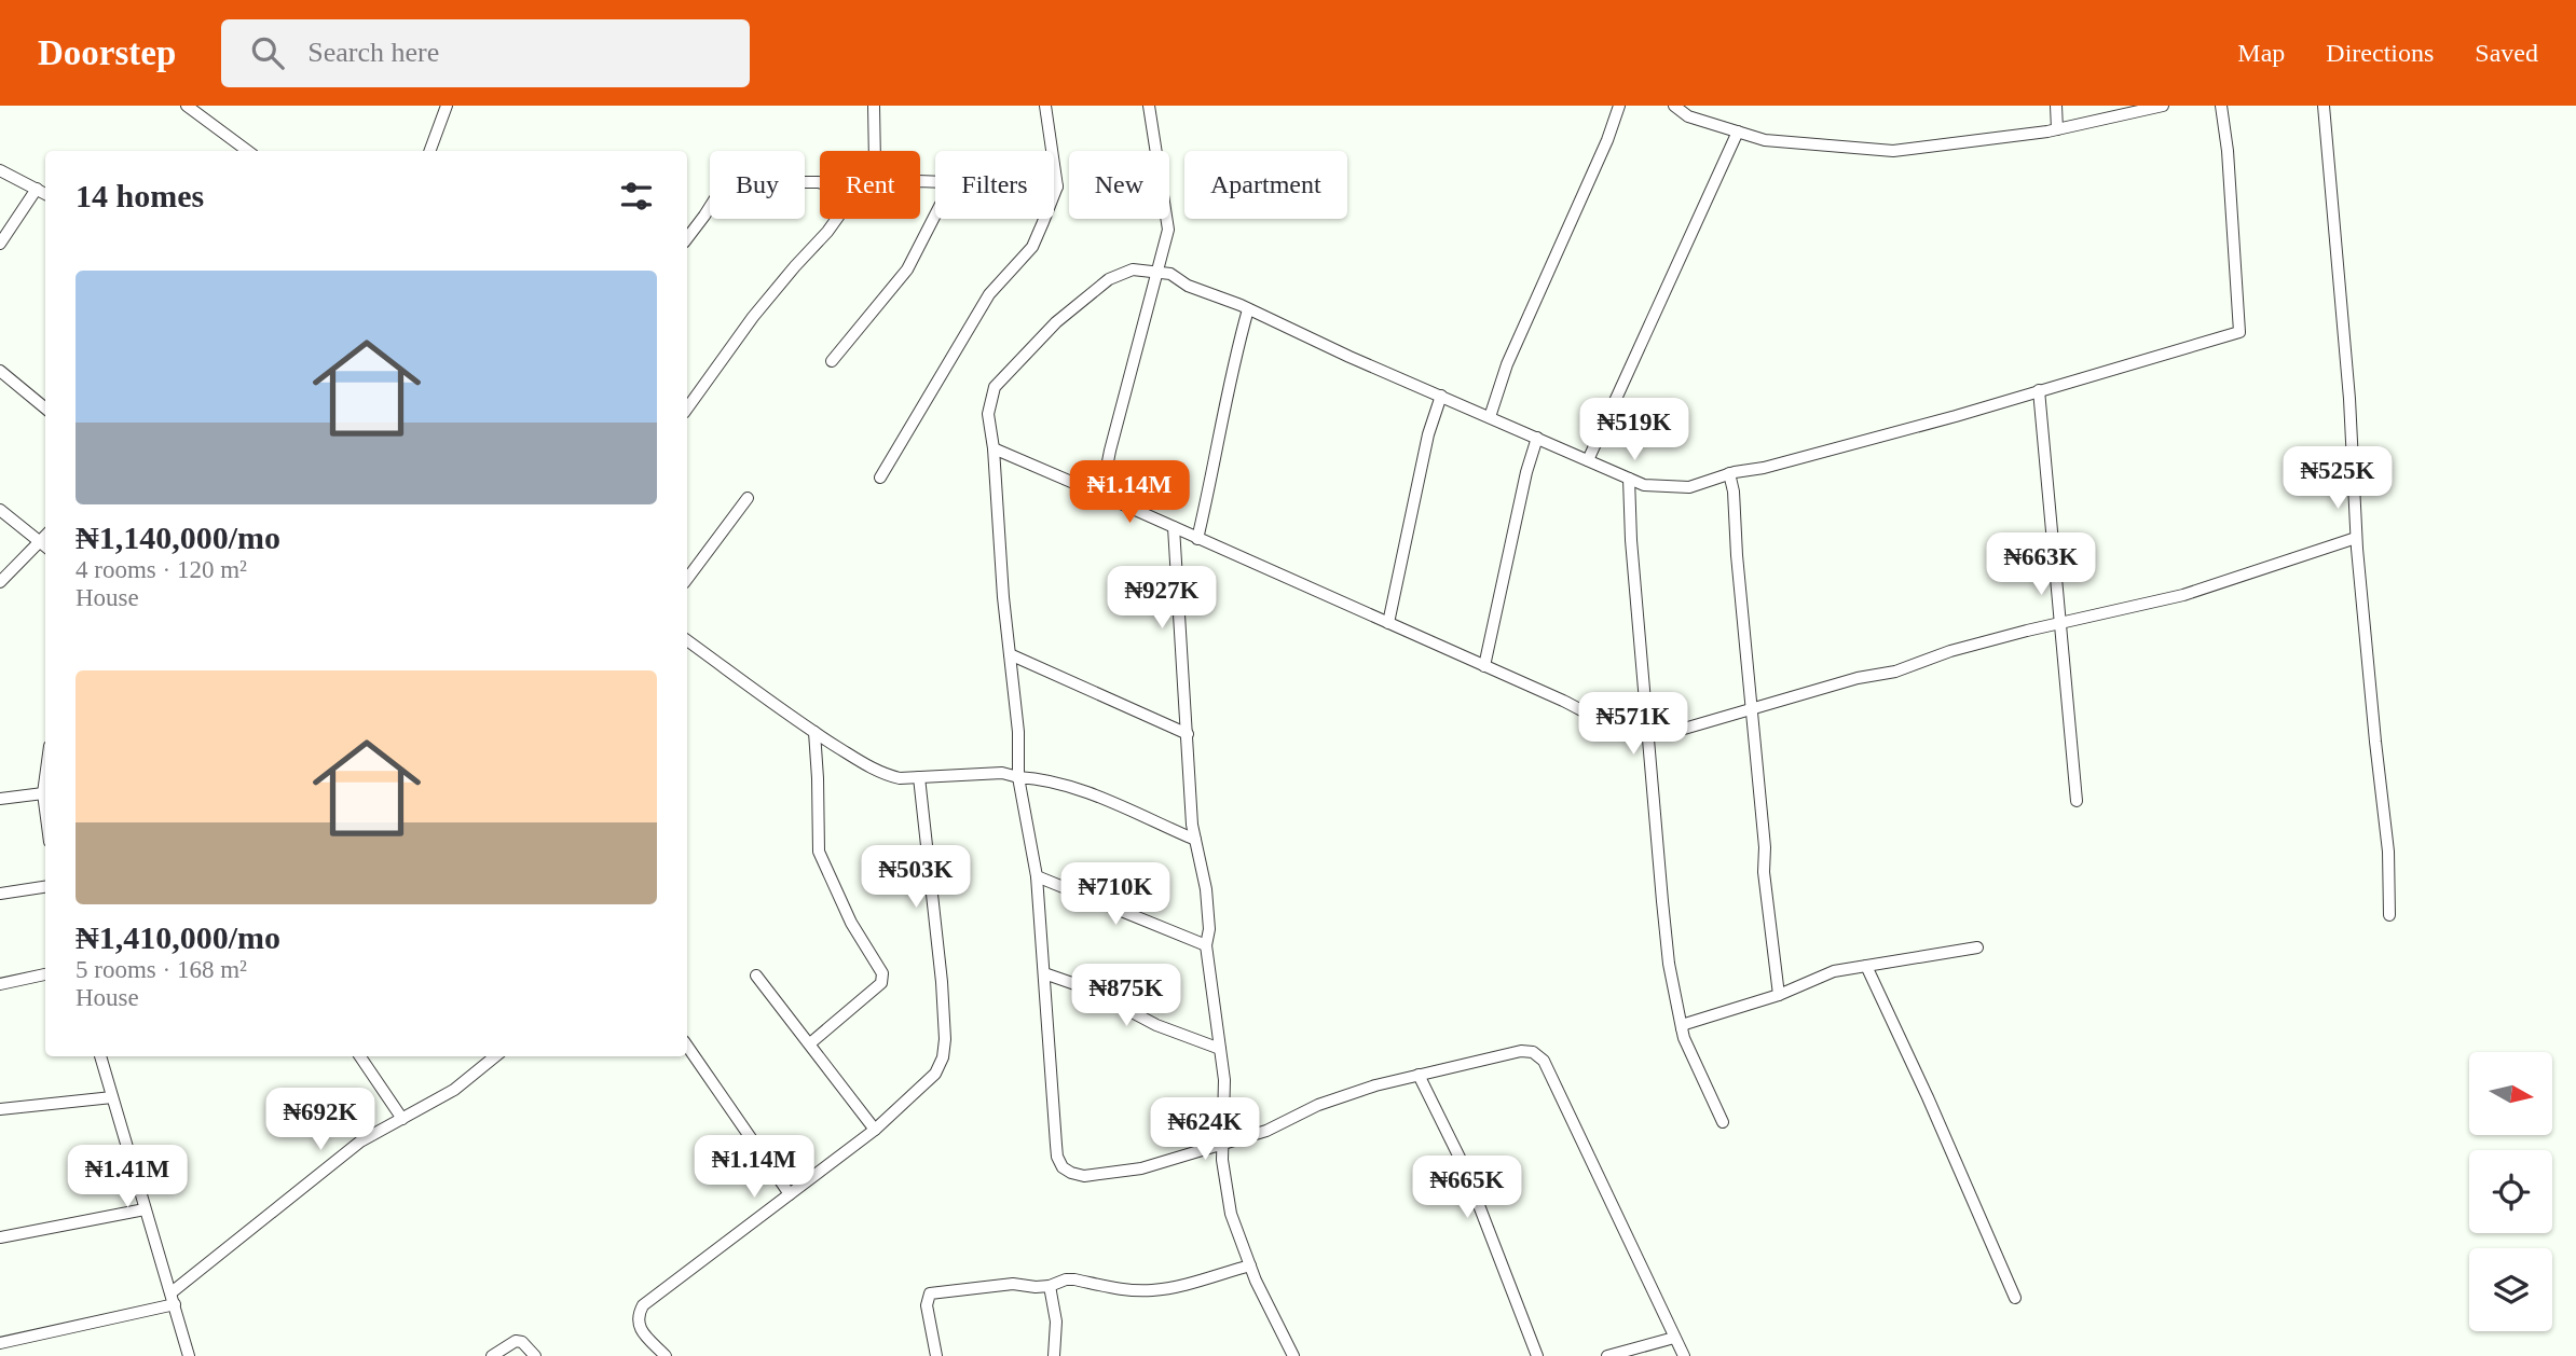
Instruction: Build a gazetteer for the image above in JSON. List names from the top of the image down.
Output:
{
  "north": "right",
  "page": {
    "header": "Doorstep",
    "search": "Search here",
    "nav": ["Map", "Directions", "Saved"],
    "chip": [
      "Buy",
      "Rent",
      "Filters",
      "New",
      "Apartment"
    ],
    "heading": "14 homes",
    "list": [
      {
        "name": "₦1,140,000/mo",
        "note": "4 rooms · 120 m² · House"
      },
      {
        "name": "₦1,410,000/mo",
        "note": "5 rooms · 168 m² · House"
      }
    ],
    "price": [
      "₦519K",
      "₦525K",
      "₦1.14M",
      "₦663K",
      "₦927K",
      "₦571K",
      "₦503K",
      "₦710K",
      "₦875K",
      "₦692K",
      "₦624K",
      "₦1.14M",
      "₦1.41M",
      "₦665K"
    ]
  }
}
